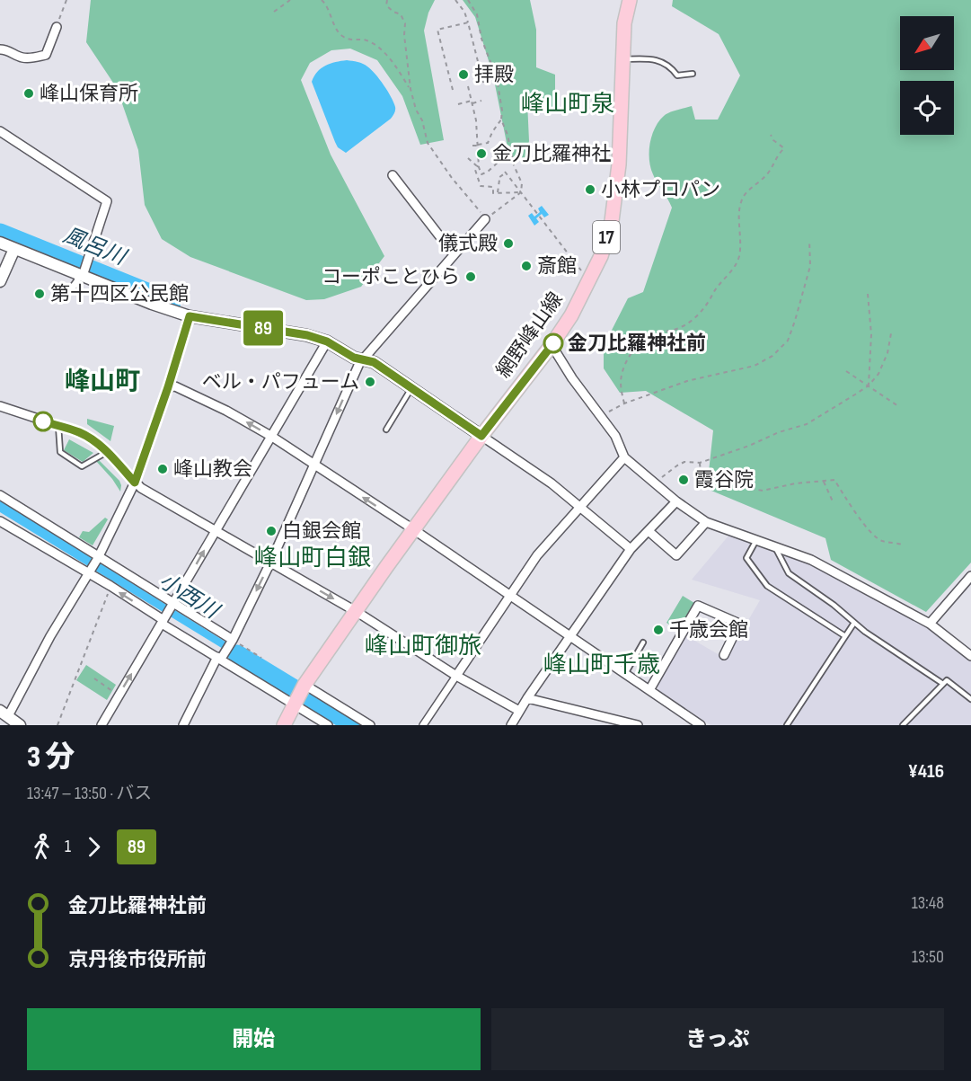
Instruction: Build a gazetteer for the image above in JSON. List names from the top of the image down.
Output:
{
  "streets": {
    "main road": ["17", "網野峰山線"]
  },
  "districts": [
    "峰山町泉",
    "峰山町",
    "峰山町白銀",
    "峰山町御旅",
    "峰山町千歳"
  ],
  "water": ["風呂川", "小西川"],
  "places": [
    "拝殿",
    "峰山保育所",
    "金刀比羅神社",
    "小林プロパン",
    "儀式殿",
    "斎館",
    "コーポことひら",
    "第十四区公民館",
    "金刀比羅神社前",
    "ベル・パフューム",
    "峰山教会",
    "霞谷院",
    "白銀会館",
    "千歳会館"
  ],
  "lines": ["bus line 89"],
  "north": "bottom left",
  "page": {
    "on_map": "89",
    "heading": ["3 分", "13:47 – 13:50 · バス", "¥416"],
    "legs": ["1", "89"],
    "list": [
      {
        "name": "金刀比羅神社前",
        "value": "13:48"
      },
      {
        "name": "京丹後市役所前",
        "value": "13:50"
      }
    ],
    "buttons": ["開始", "きっぷ"]
  }
}
